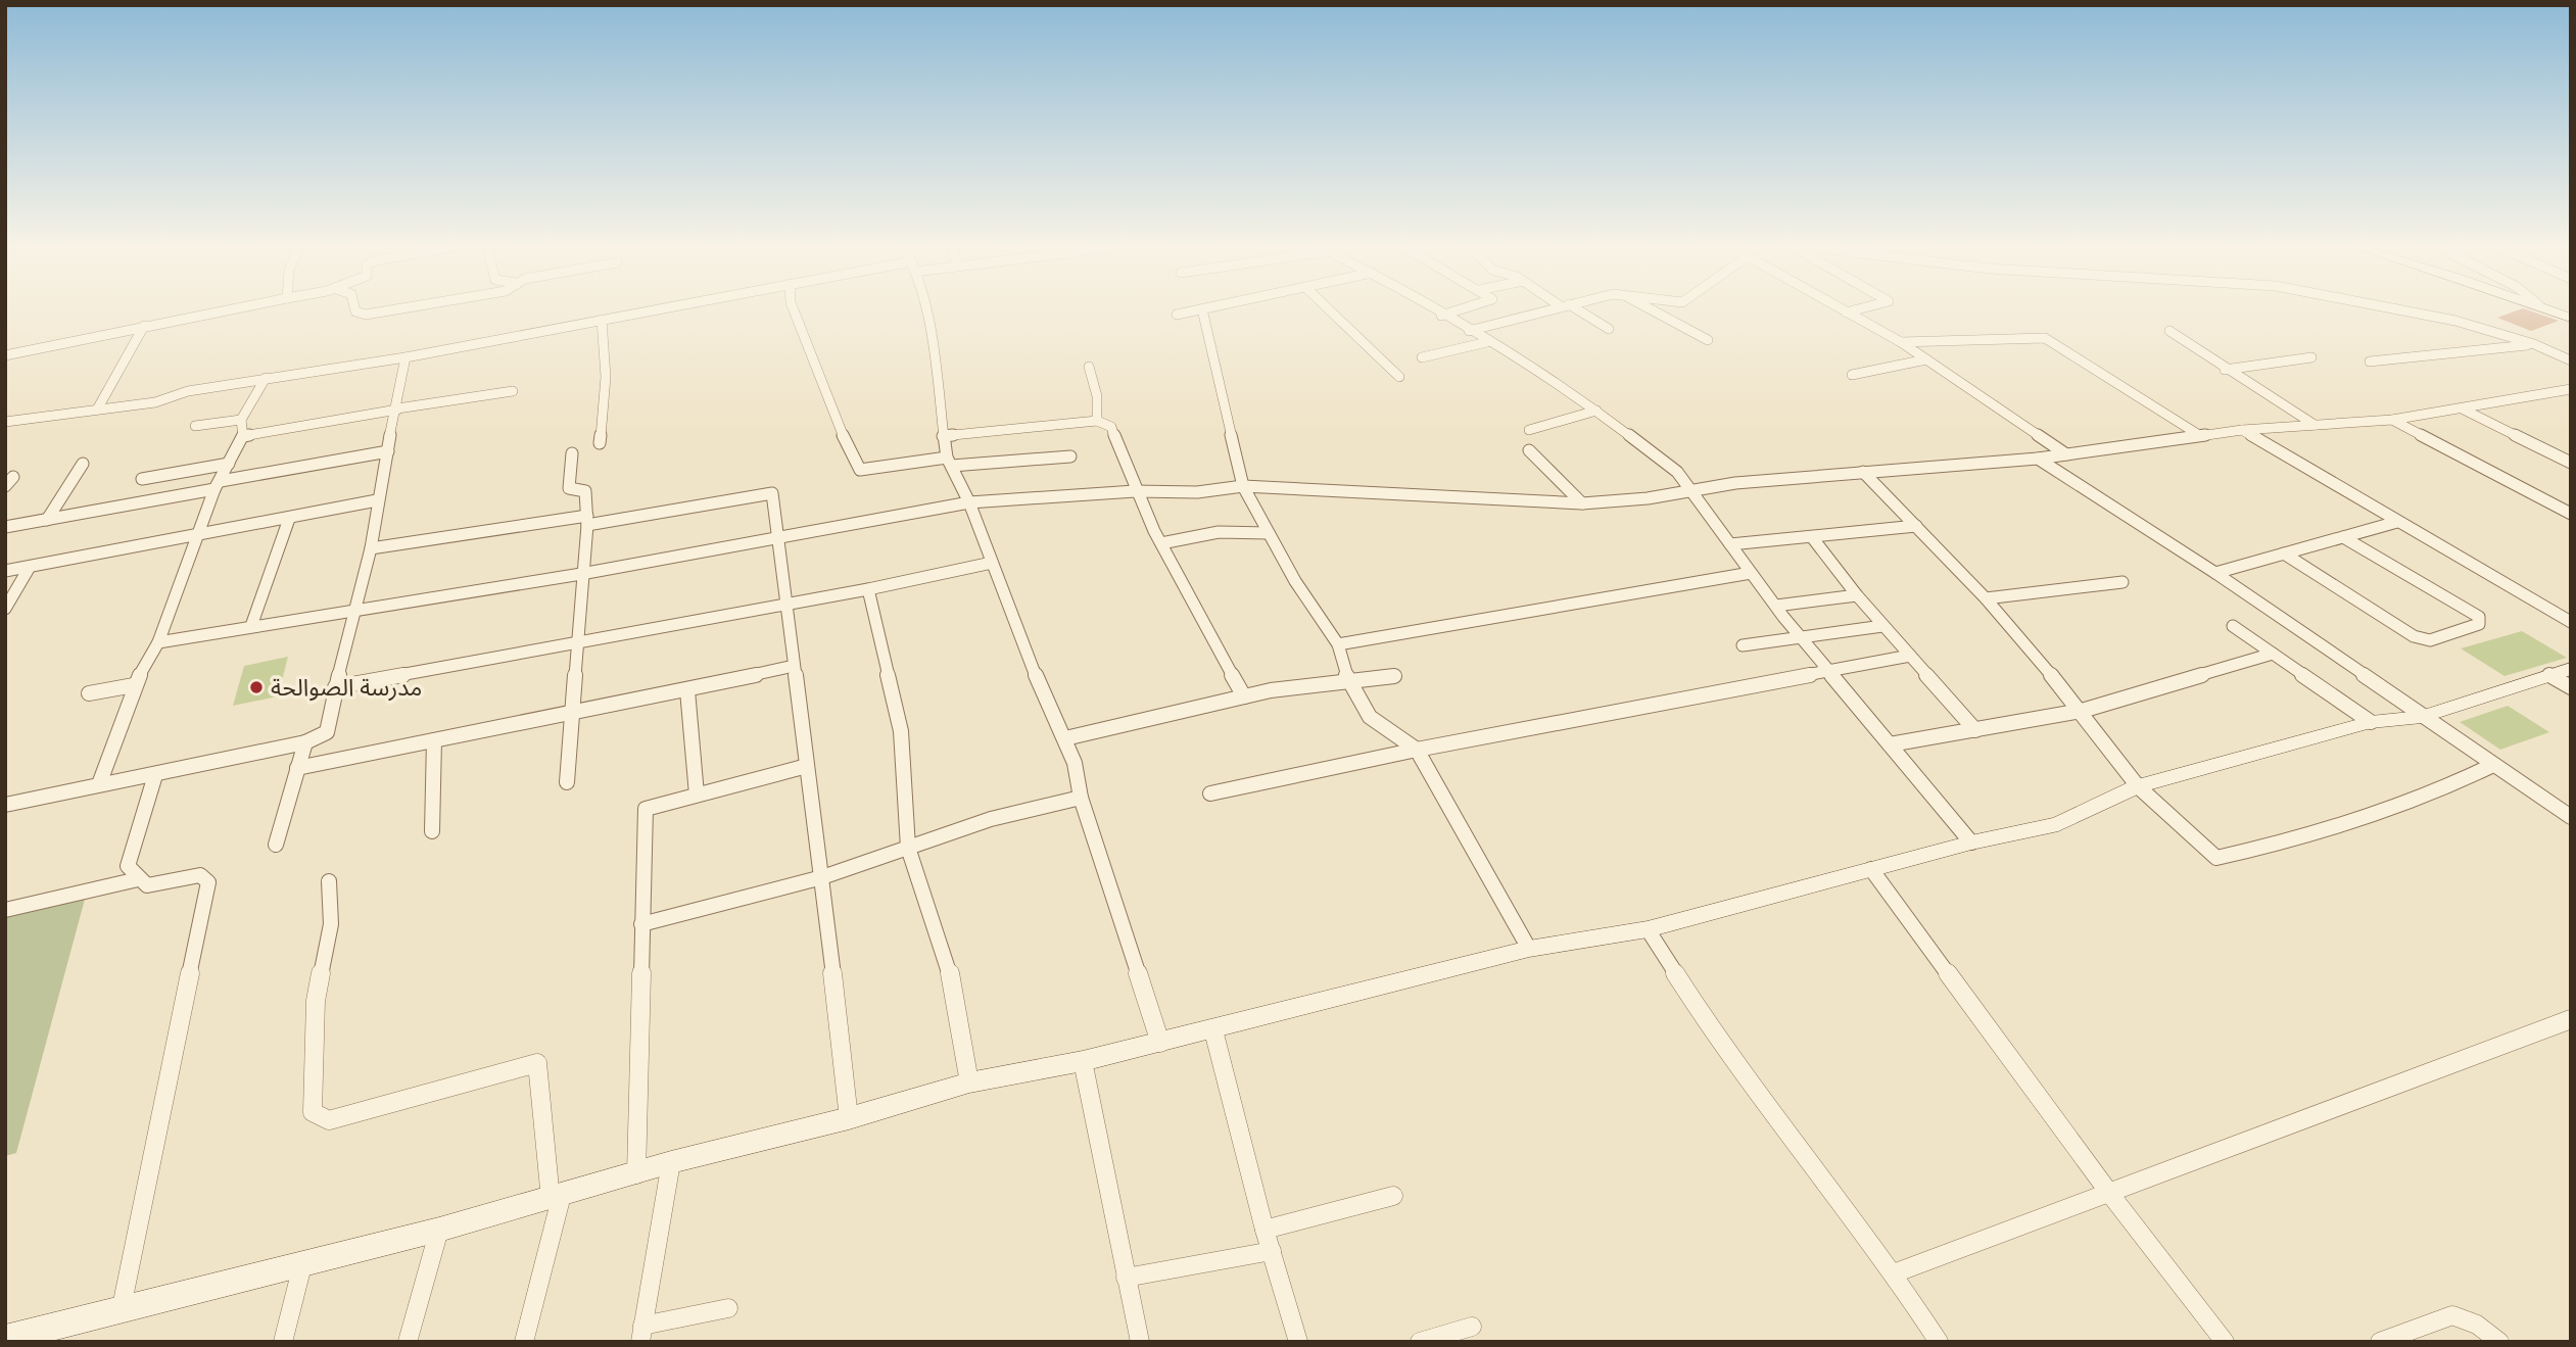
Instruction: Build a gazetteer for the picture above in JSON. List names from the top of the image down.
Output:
{
  "places": ["مدرسة الصوالحة"]
}
